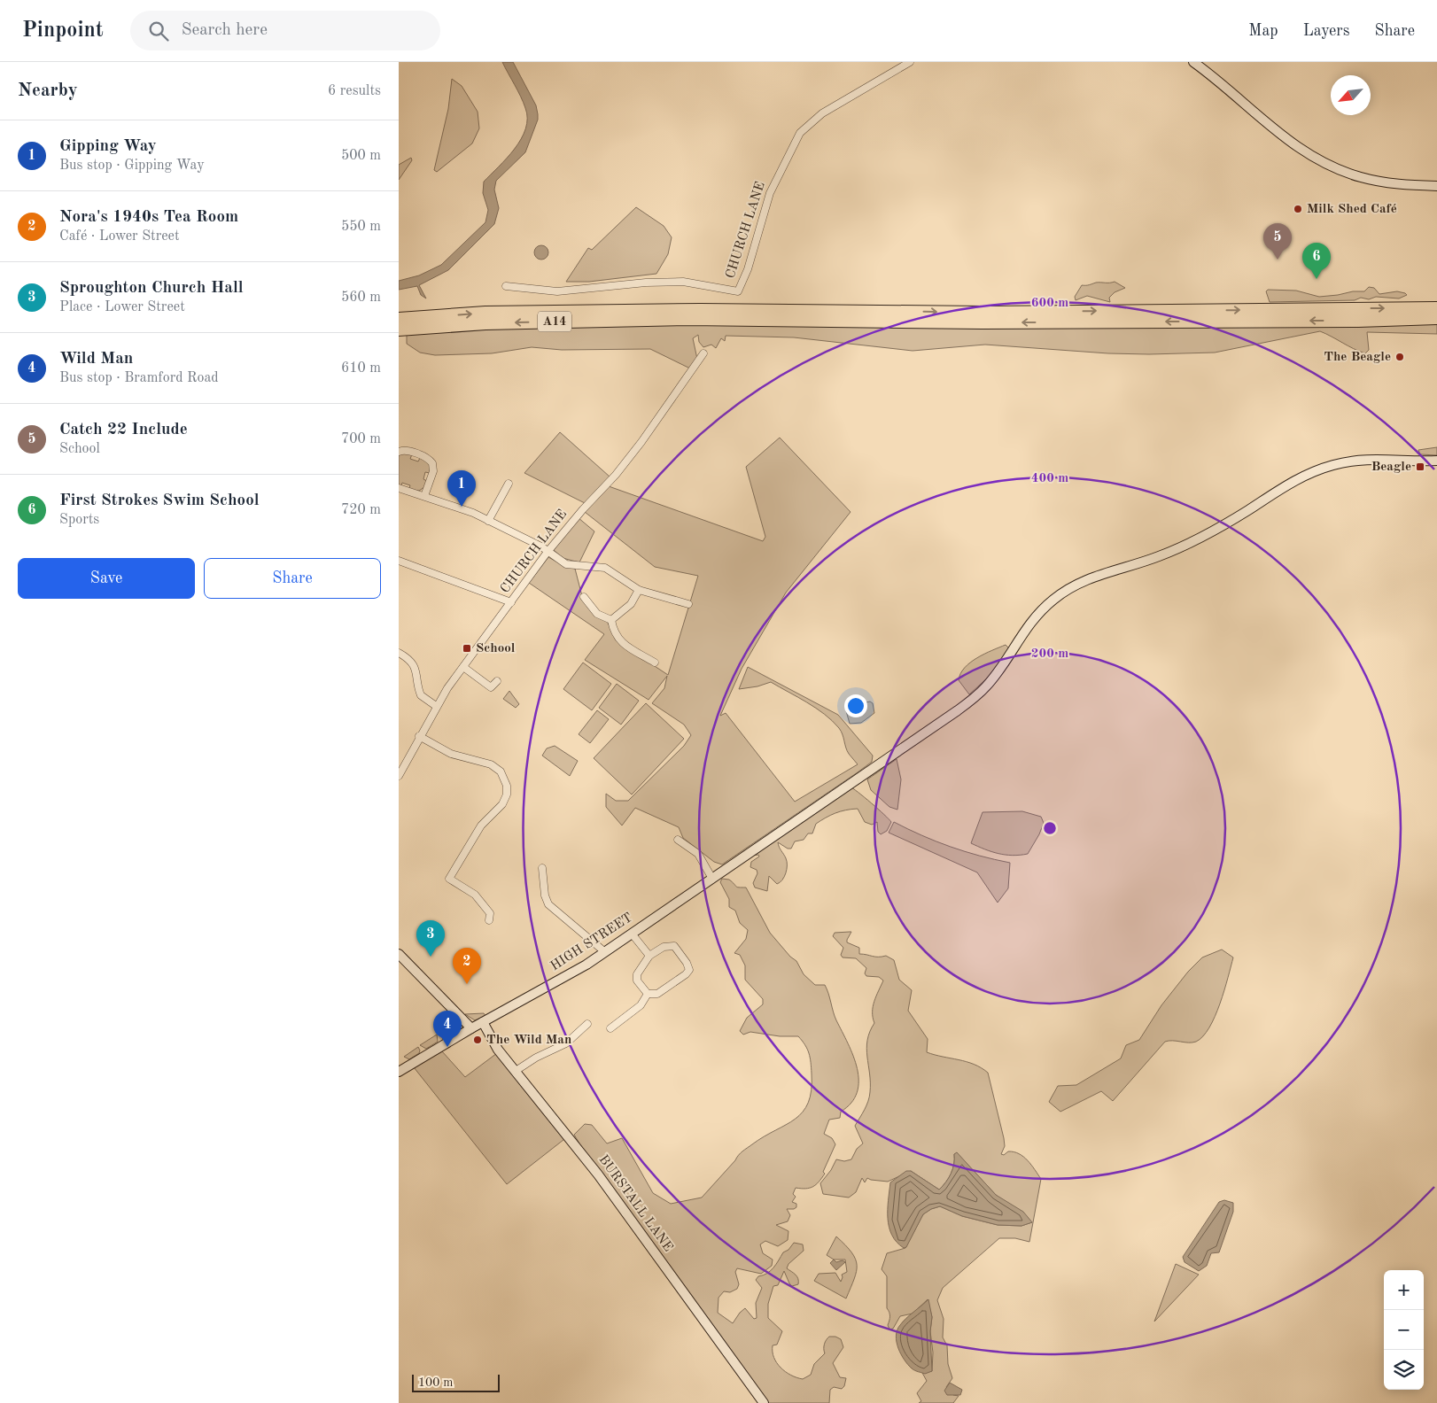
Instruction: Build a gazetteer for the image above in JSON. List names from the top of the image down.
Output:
{
  "streets": {
    "highway": ["A14"],
    "main road": ["HIGH STREET", "BURSTALL LANE"],
    "street": ["CHURCH LANE"]
  },
  "crossings": [
    ["HIGH STREET", "BURSTALL LANE"]
  ],
  "places": {
    "other": ["Milk Shed Café", "The Beagle", "The Wild Man"],
    "transit": ["Beagle", "School"]
  },
  "scale_bar": "100 m",
  "north": "bottom left",
  "page": {
    "header": "Pinpoint",
    "search": "Search here",
    "nav": ["Map", "Layers", "Share"],
    "heading": ["Nearby", "6 results"],
    "list": [
      {
        "mark": "1",
        "name": "Gipping Way",
        "note": "Bus stop · Gipping Way",
        "value": "500 m"
      },
      {
        "mark": "2",
        "name": "Nora's 1940s Tea Room",
        "note": "Café · Lower Street",
        "value": "550 m"
      },
      {
        "mark": "3",
        "name": "Sproughton Church Hall",
        "note": "Place · Lower Street",
        "value": "560 m"
      },
      {
        "mark": "4",
        "name": "Wild Man",
        "note": "Bus stop · Bramford Road",
        "value": "610 m"
      },
      {
        "mark": "5",
        "name": "Catch 22 Include",
        "note": "School",
        "value": "700 m"
      },
      {
        "mark": "6",
        "name": "First Strokes Swim School",
        "note": "Sports",
        "value": "720 m"
      }
    ],
    "pins": [
      "5",
      "6",
      "1",
      "3",
      "2",
      "4"
    ],
    "buttons": ["Save", "Share"],
    "map_buttons": ["+", "−"],
    "scale": "100 m"
  },
  "rings": ["600 m", "400 m", "200 m"]
}
